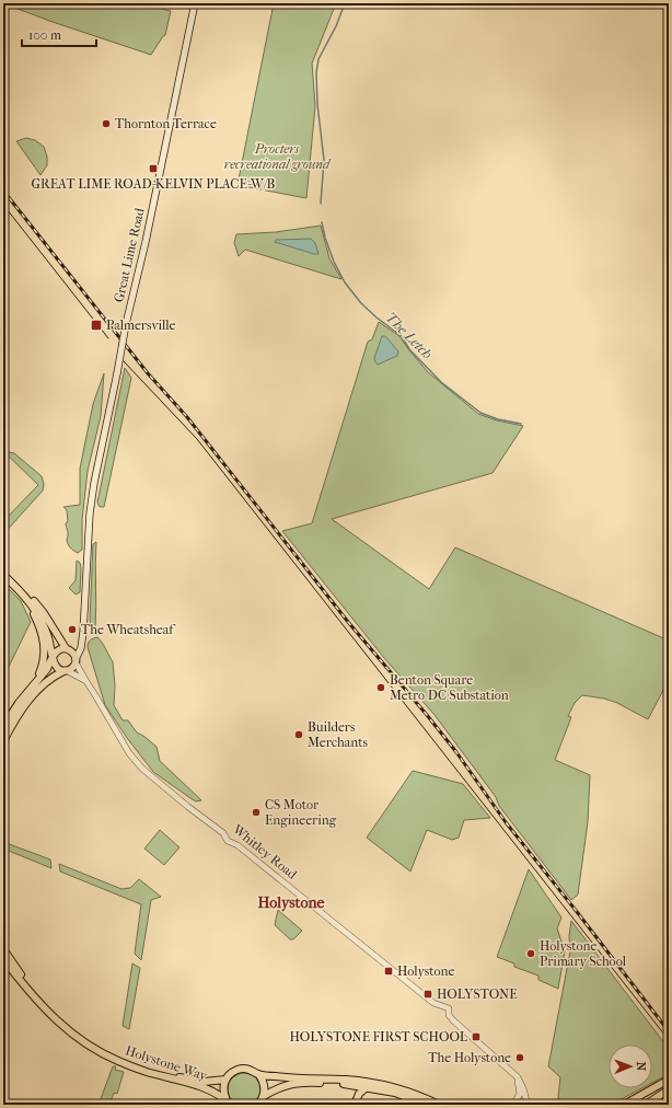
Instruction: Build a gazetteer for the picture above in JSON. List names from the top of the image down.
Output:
{
  "streets": {
    "main road": ["Great Lime Road", "Holystone Way"],
    "street": ["Whitley Road"]
  },
  "crossings": [
    ["Great Lime Road", "Whitley Road"]
  ],
  "districts": ["Holystone"],
  "water": ["The Letch"],
  "parks": ["Procters recreational ground"],
  "places": {
    "other": [
      "Thornton Terrace",
      "The Wheatsheaf",
      "Benton Square Metro DC Substation",
      "Builders Merchants",
      "CS Motor Engineering",
      "Holystone Primary School",
      "The Holystone"
    ],
    "transit": [
      "GREAT LIME ROAD-KELVIN PLACE-W/B",
      "Palmersville",
      "Holystone",
      "HOLYSTONE",
      "HOLYSTONE FIRST SCHOOL"
    ]
  },
  "scale_bar": "100 m",
  "north": "right"
}
